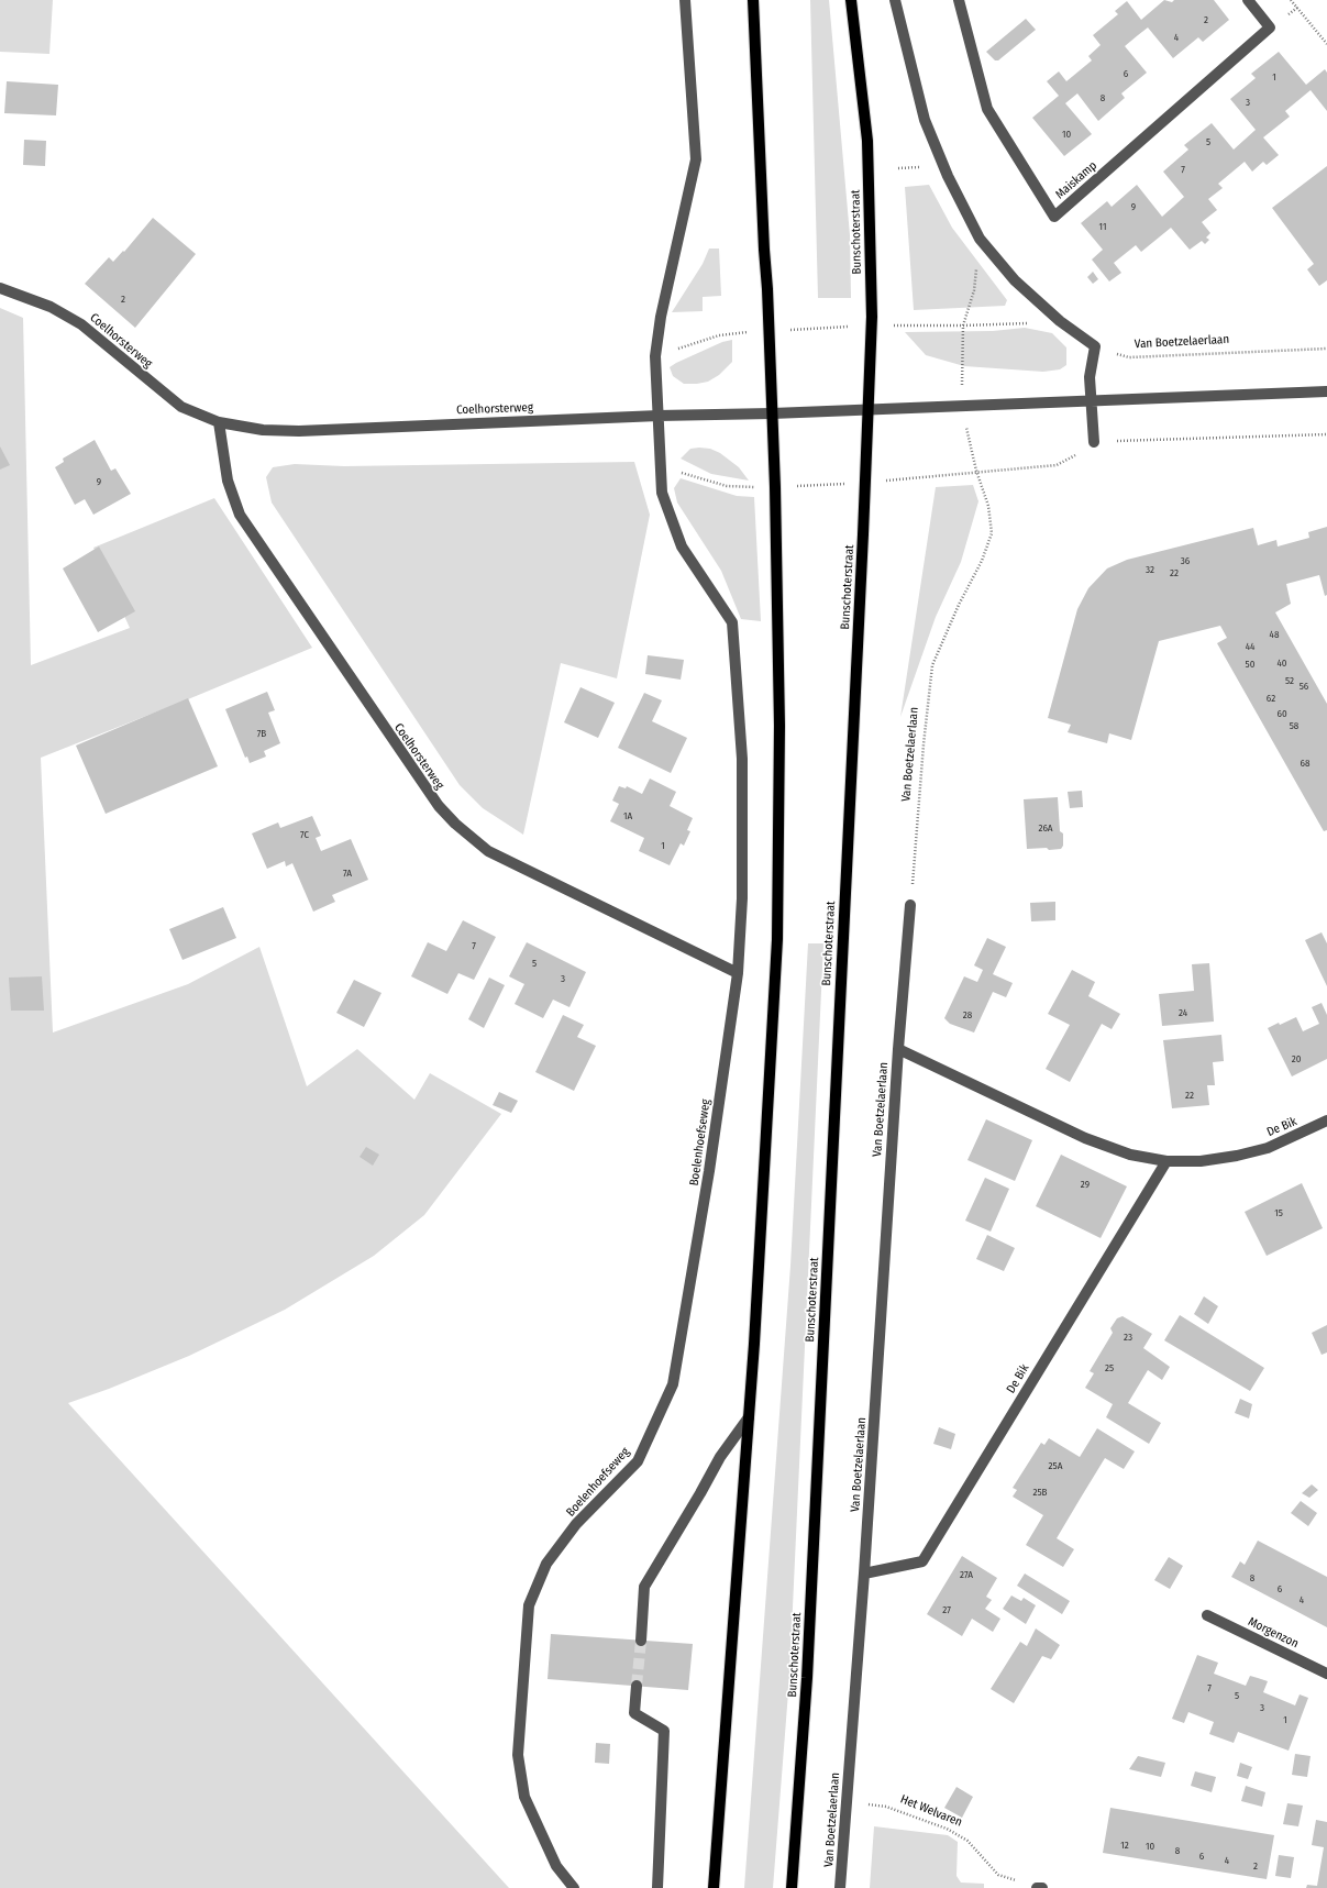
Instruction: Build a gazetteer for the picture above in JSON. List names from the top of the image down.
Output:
{
  "streets": {
    "main road": ["Bunschoterstraat"],
    "street": [
      "Maiskamp",
      "Coelhorsterweg",
      "Van Boetzelaerlaan",
      "De Bik",
      "Boelenhoefseweg",
      "Morgenzon"
    ],
    "path": ["Het Welvaren"]
  },
  "crossings": [
    ["Bunschoterstraat", "Coelhorsterweg"],
    ["Coelhorsterweg", "Boelenhoefseweg"],
    ["Van Boetzelaerlaan", "De Bik"],
    ["Van Boetzelaerlaan", "Het Welvaren"]
  ],
  "house_numbers": [
    "2",
    "4",
    "6",
    "1",
    "8",
    "3",
    "10",
    "5",
    "7",
    "9",
    "11",
    "2",
    "9",
    "36",
    "32",
    "22",
    "48",
    "44",
    "40",
    "50",
    "52",
    "56",
    "62",
    "60",
    "58",
    "7B",
    "68",
    "1A",
    "26A",
    "7C",
    "1",
    "7A",
    "7",
    "5",
    "3",
    "24",
    "28",
    "20",
    "22",
    "29",
    "15",
    "23",
    "25",
    "25A",
    "25B",
    "27A",
    "8",
    "6",
    "4",
    "27",
    "7",
    "5",
    "3",
    "1",
    "12",
    "10",
    "8",
    "6",
    "4",
    "2"
  ]
}
